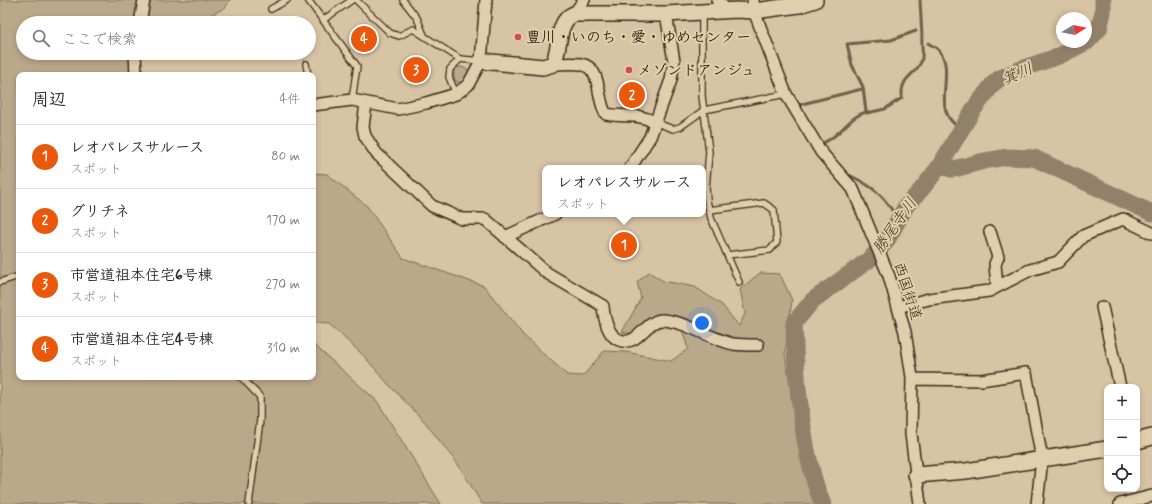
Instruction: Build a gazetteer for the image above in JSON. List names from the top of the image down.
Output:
{
  "streets": {
    "street": ["西国街道"]
  },
  "water": ["箕川", "勝尾寺川"],
  "places": ["豊川・いのち・愛・ゆめセンター", "メゾンドアンジュ"],
  "north": "right",
  "page": {
    "search": "ここで検索",
    "pins": [
      "4",
      "3",
      "2",
      "1"
    ],
    "heading": ["周辺", "4件"],
    "list": [
      {
        "mark": "1",
        "name": "レオパレスサルース",
        "note": "スポット",
        "value": "80 m"
      },
      {
        "mark": "2",
        "name": "グリチネ",
        "note": "スポット",
        "value": "170 m"
      },
      {
        "mark": "3",
        "name": "市営道祖本住宅6号棟",
        "note": "スポット",
        "value": "270 m"
      },
      {
        "mark": "4",
        "name": "市営道祖本住宅4号棟",
        "note": "スポット",
        "value": "310 m"
      }
    ],
    "popup": ["レオパレスサルース", "スポット"],
    "map_buttons": ["+", "−"]
  }
}
